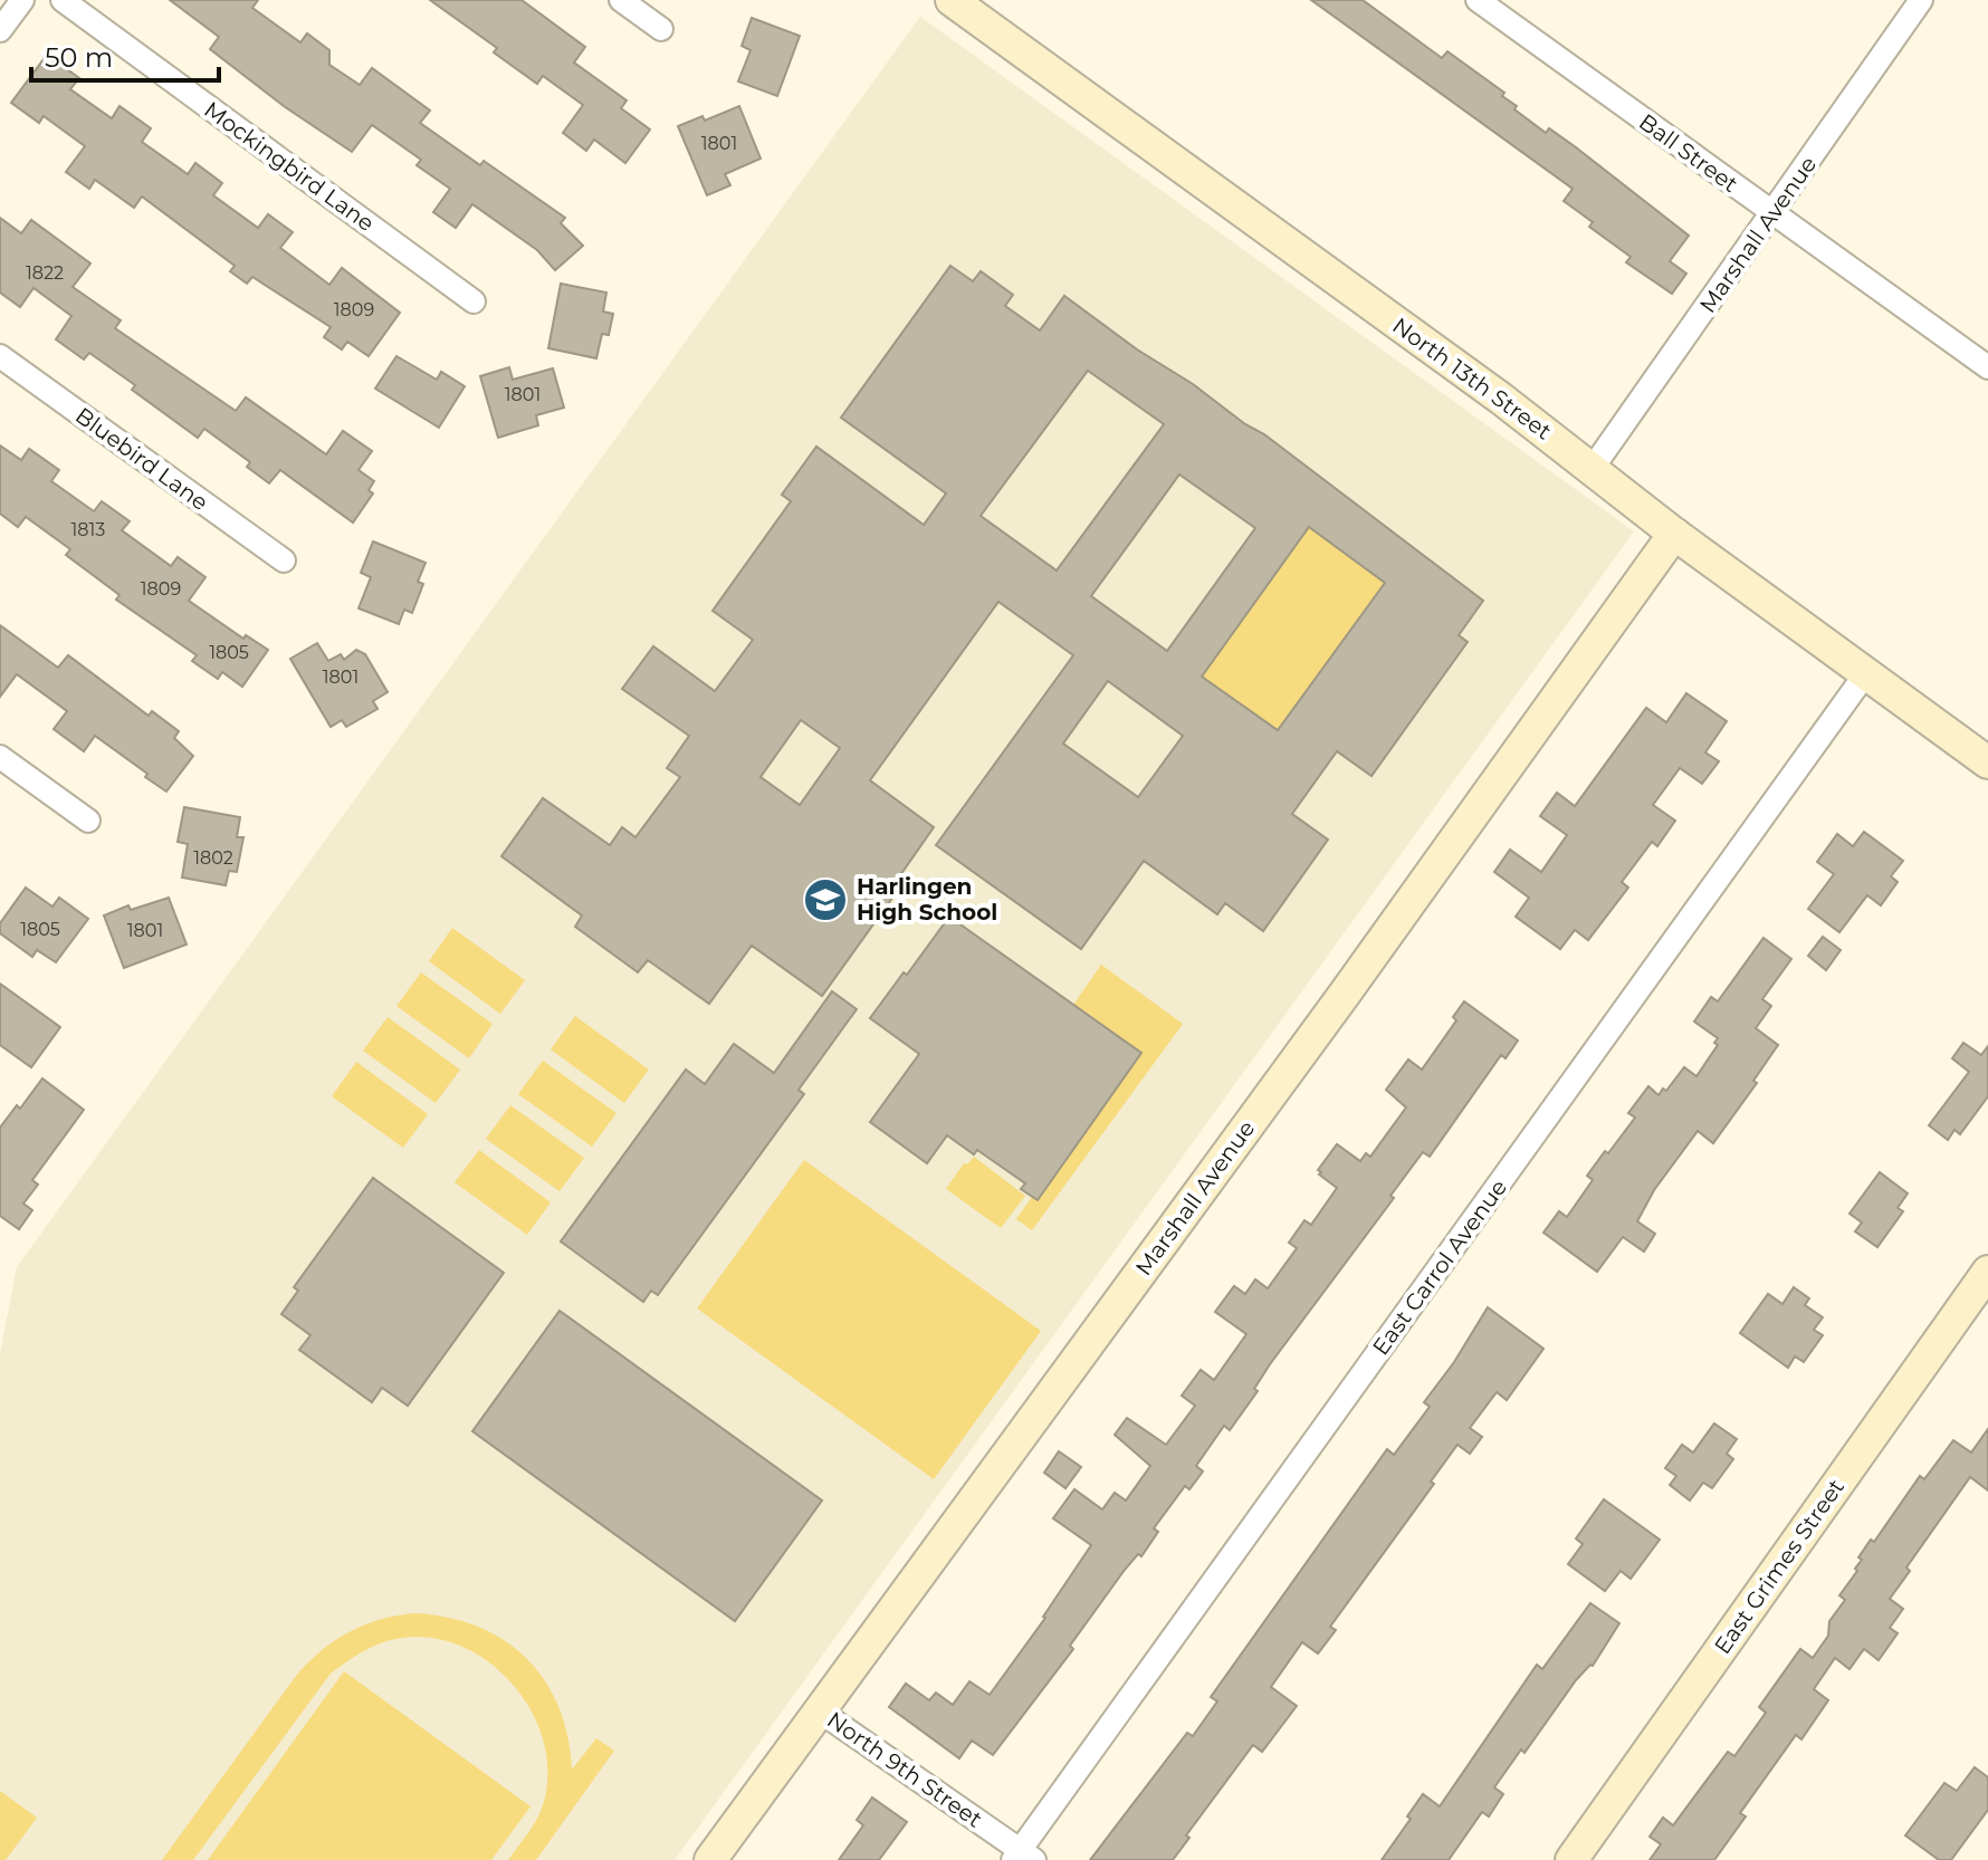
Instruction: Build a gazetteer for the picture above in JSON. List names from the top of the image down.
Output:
{
  "streets": {
    "street": [
      "Ball Street",
      "Mockingbird Lane",
      "Marshall Avenue",
      "North 13th Street",
      "Bluebird Lane",
      "East Carrol Avenue",
      "East Grimes Street",
      "North 9th Street"
    ]
  },
  "crossings": [
    ["Ball Street", "Marshall Avenue"],
    ["Marshall Avenue", "North 13th Street"],
    ["Marshall Avenue", "North 9th Street"],
    ["North 13th Street", "East Carrol Avenue"],
    ["East Carrol Avenue", "North 9th Street"]
  ],
  "places": {
    "school or university": ["Harlingen High School"]
  },
  "house_numbers": [
    "1801",
    "1822",
    "1809",
    "1801",
    "1813",
    "1809",
    "1805",
    "1801",
    "1802",
    "1805",
    "1801"
  ],
  "scale_bar": "50 m"
}
